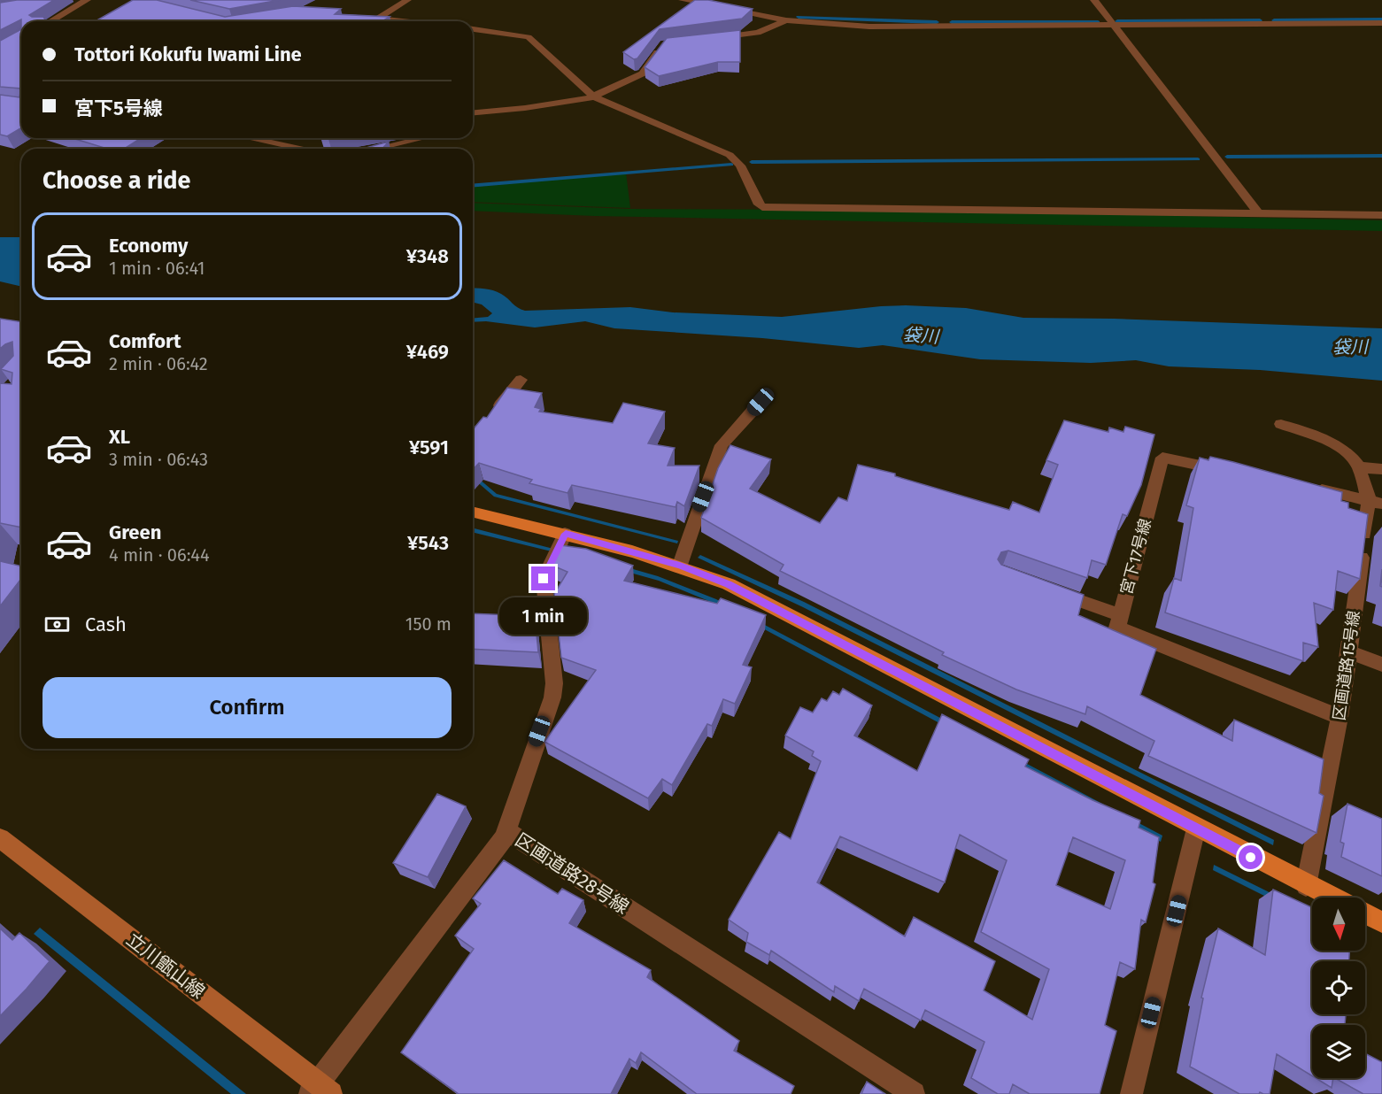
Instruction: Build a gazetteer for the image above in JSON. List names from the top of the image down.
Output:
{
  "streets": {
    "street": [
      "宮下17号線",
      "区画道路15号線",
      "区画道路28号線",
      "立川甑山線"
    ]
  },
  "crossings": [
    ["宮下17号線", "区画道路15号線"],
    ["区画道路28号線", "立川甑山線"]
  ],
  "water": ["袋川"],
  "north": "bottom",
  "page": {
    "banner": ["Tottori Kokufu Iwami Line", "宮下5号線"],
    "heading": "Choose a ride",
    "list": [
      {
        "name": "Economy",
        "note": "1 min · 06:41",
        "value": "¥348"
      },
      {
        "name": "Comfort",
        "note": "2 min · 06:42",
        "value": "¥469"
      },
      {
        "name": "XL",
        "note": "3 min · 06:43",
        "value": "¥591"
      },
      {
        "name": "Green",
        "note": "4 min · 06:44",
        "value": "¥543"
      }
    ],
    "pay": ["Cash", "150 m"],
    "bubble": "1 min",
    "buttons": "Confirm"
  }
}
